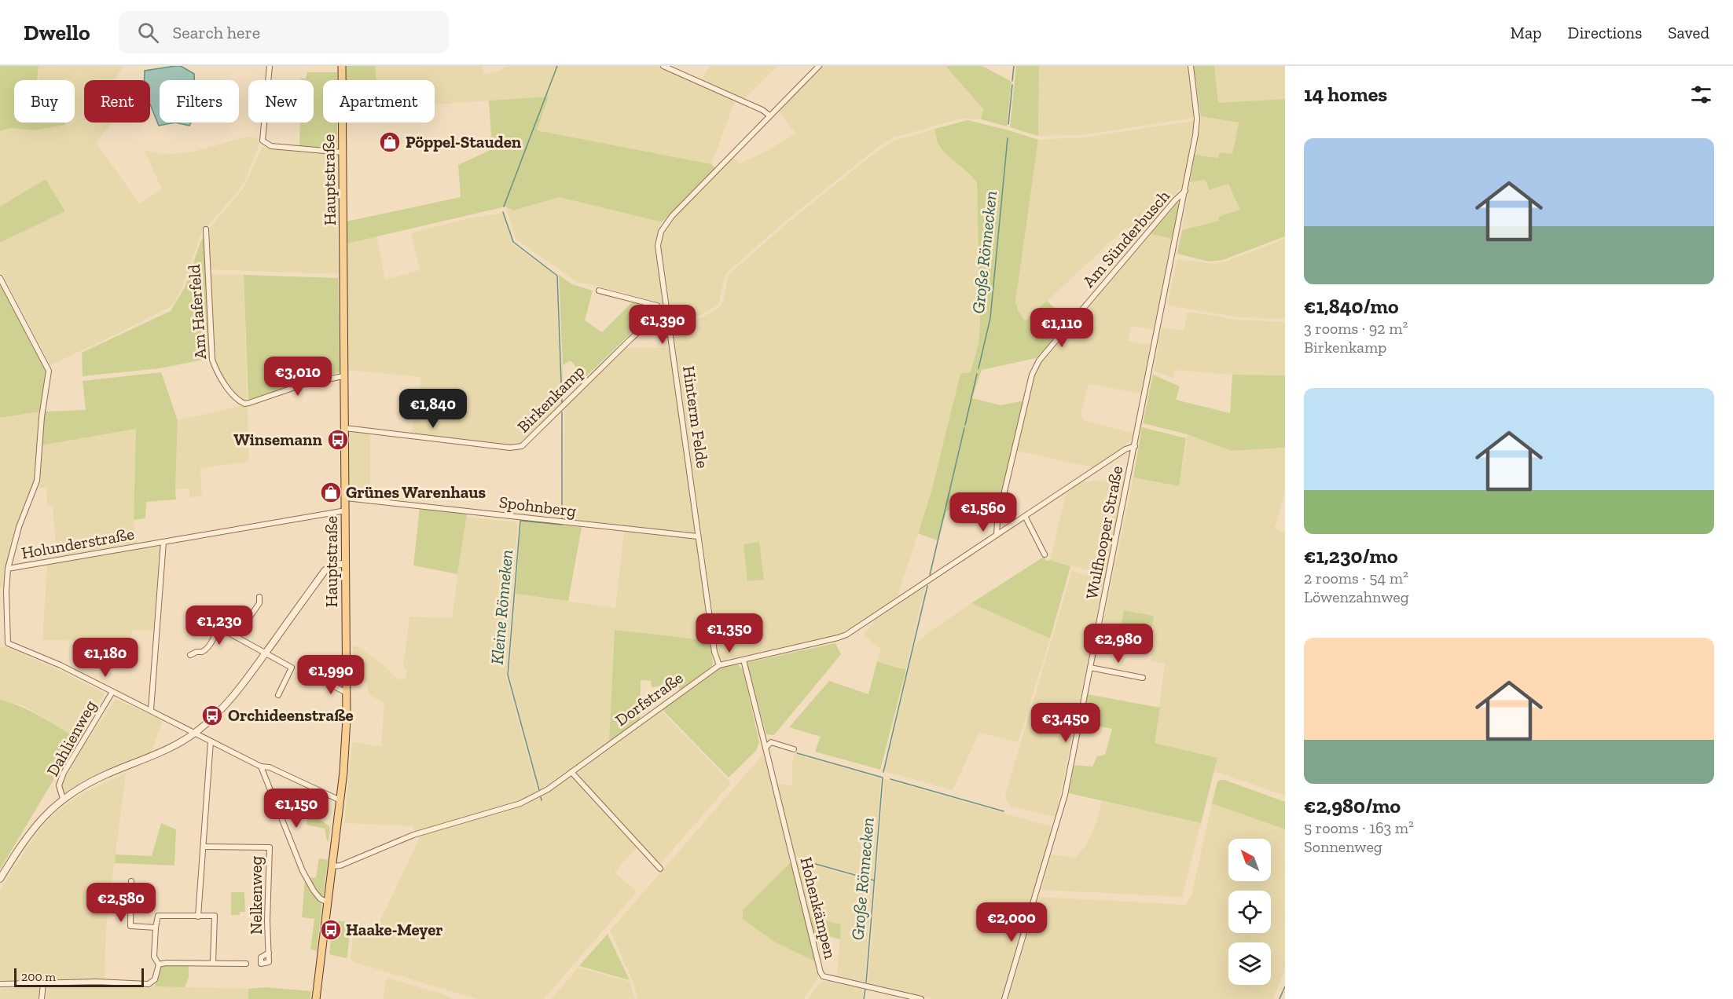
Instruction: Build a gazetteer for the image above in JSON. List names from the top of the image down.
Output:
{
  "streets": {
    "main road": ["Hauptstraße"],
    "street": [
      "Am Sünderbusch",
      "Am Haferfeld",
      "Birkenkamp",
      "Hinterm Felde",
      "Spohnberg",
      "Wulfhooper Straße",
      "Holunderstraße",
      "Dorfstraße",
      "Dahlienweg",
      "Nelkenweg",
      "Hohenkämpen"
    ]
  },
  "crossings": [
    ["Hauptstraße", "Am Haferfeld"],
    ["Hauptstraße", "Birkenkamp"],
    ["Hauptstraße", "Spohnberg"],
    ["Hauptstraße", "Holunderstraße"],
    ["Hauptstraße", "Dorfstraße"],
    ["Am Sünderbusch", "Wulfhooper Straße"],
    ["Am Sünderbusch", "Dorfstraße"],
    ["Birkenkamp", "Hinterm Felde"],
    ["Hinterm Felde", "Spohnberg"],
    ["Hinterm Felde", "Dorfstraße"],
    ["Wulfhooper Straße", "Dorfstraße"],
    ["Dorfstraße", "Hohenkämpen"]
  ],
  "water": ["Große Rönnecken", "Kleine Rönneken"],
  "places": {
    "shop": ["Pöppel-Stauden", "Grünes Warenhaus"],
    "bus stop": ["Winsemann", "Orchideenstraße", "Haake-Meyer"]
  },
  "scale_bar": "200 m",
  "north": "top left",
  "page": {
    "header": "Dwello",
    "search": "Search here",
    "nav": ["Map", "Directions", "Saved"],
    "heading": "14 homes",
    "chip": [
      "Buy",
      "Rent",
      "Filters",
      "New",
      "Apartment"
    ],
    "list": [
      {
        "name": "€1,840/mo",
        "note": "3 rooms · 92 m² · Birkenkamp"
      },
      {
        "name": "€1,230/mo",
        "note": "2 rooms · 54 m² · Löwenzahnweg"
      },
      {
        "name": "€2,980/mo",
        "note": "5 rooms · 163 m² · Sonnenweg"
      }
    ],
    "price": [
      "€1,390",
      "€1,110",
      "€3,010",
      "€1,840",
      "€1,560",
      "€1,230",
      "€1,350",
      "€2,980",
      "€1,180",
      "€1,990",
      "€3,450",
      "€1,150",
      "€2,580",
      "€2,000"
    ],
    "scale": "200 m"
  }
}
